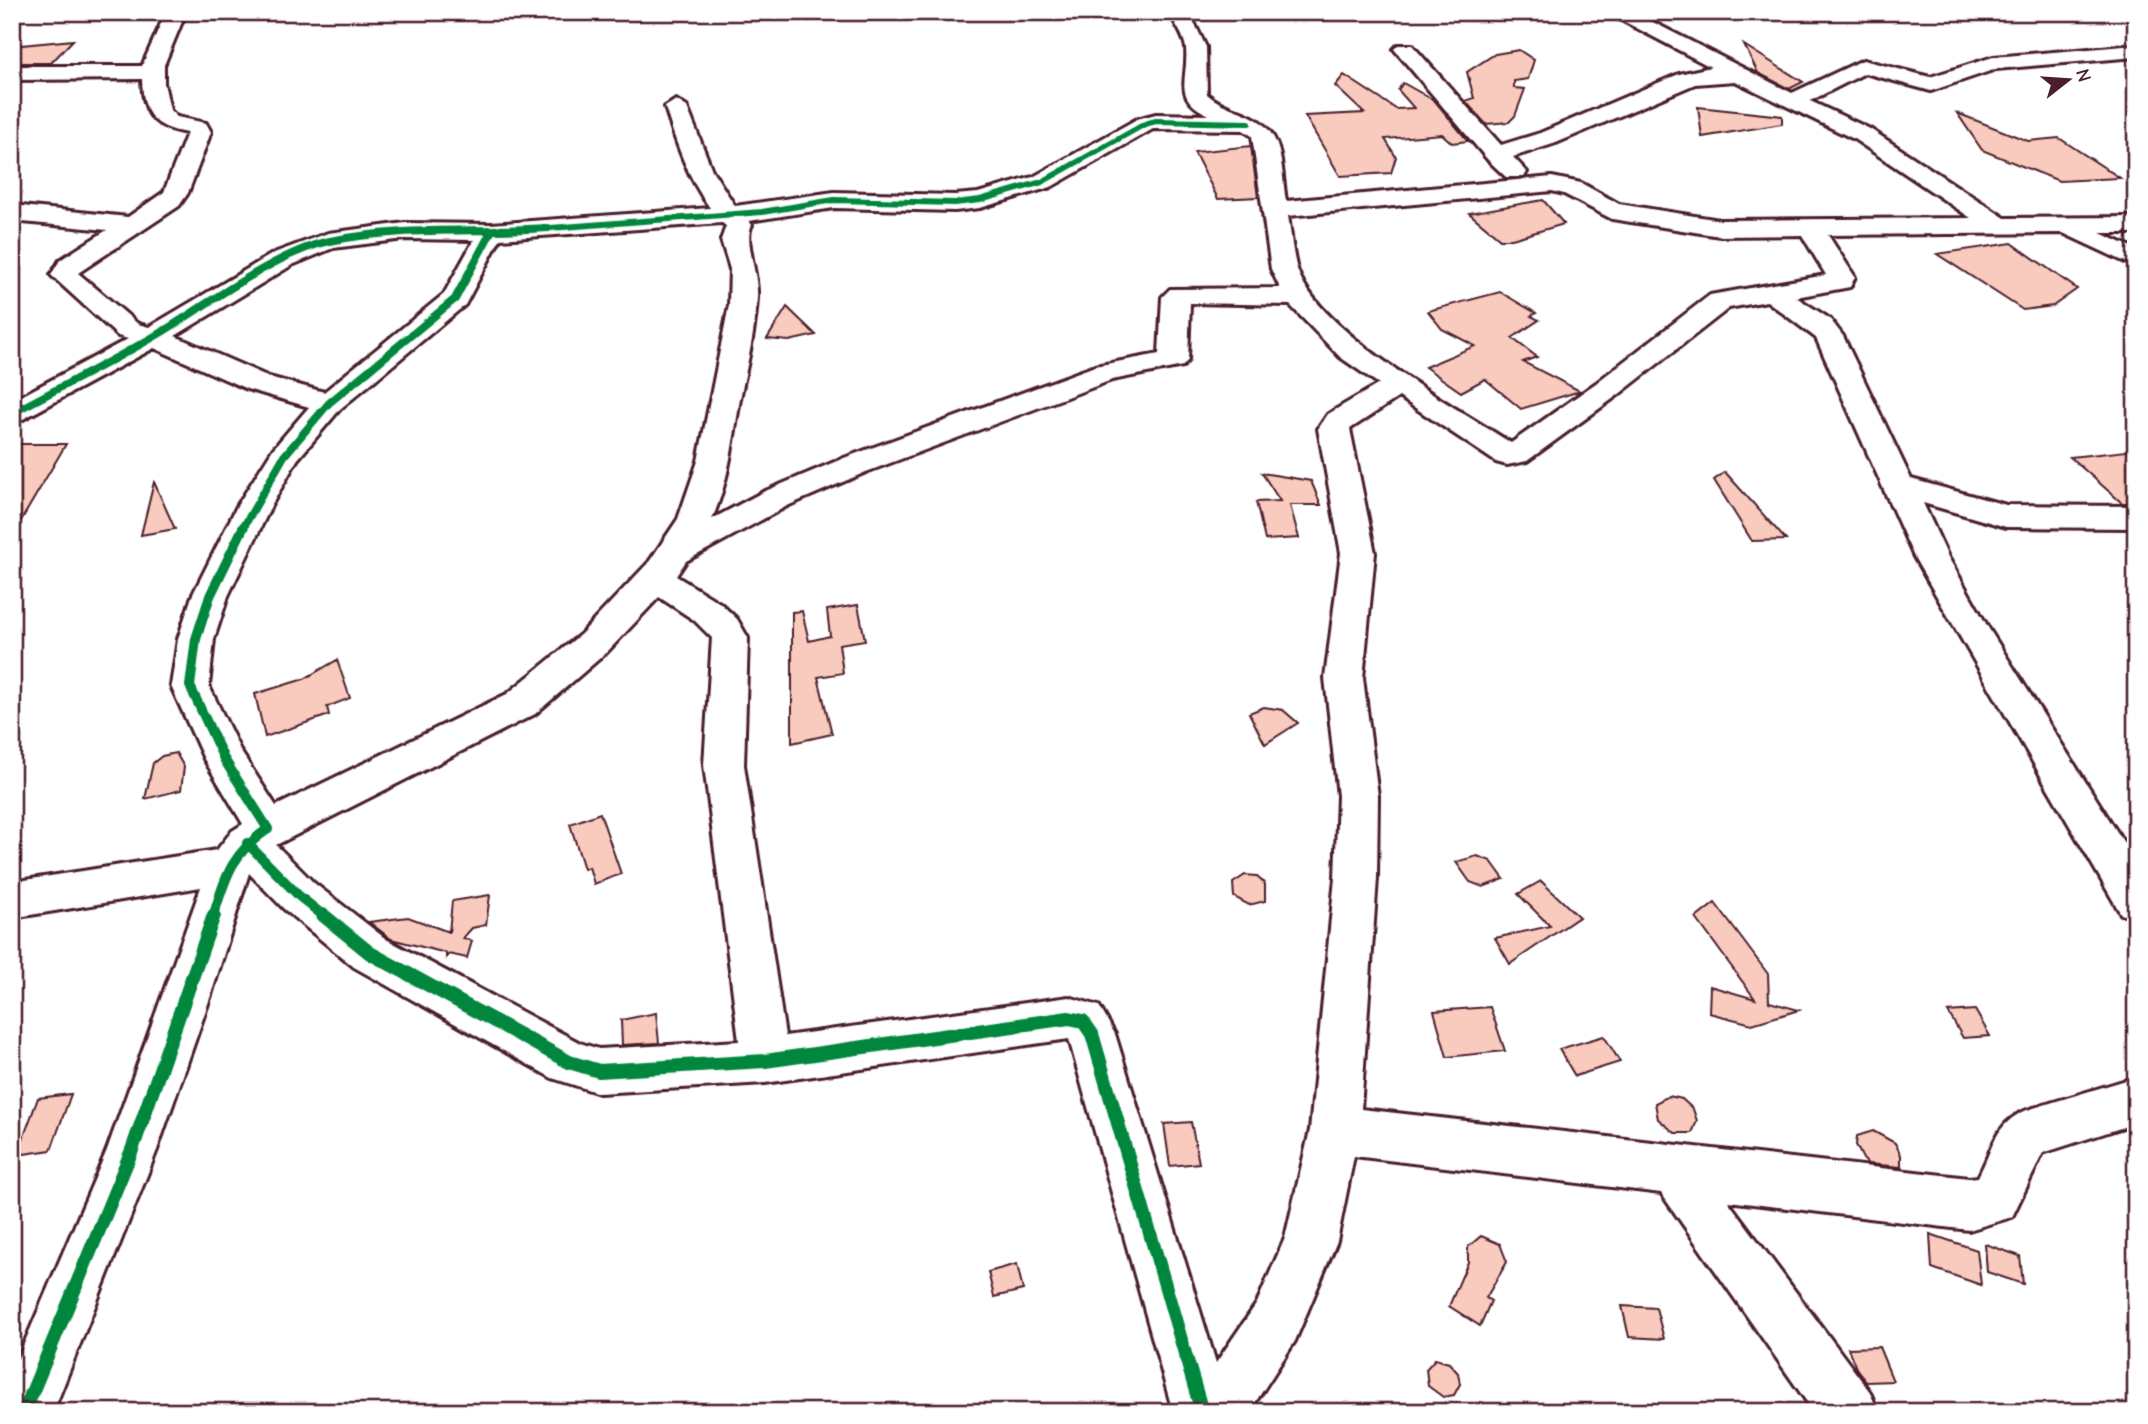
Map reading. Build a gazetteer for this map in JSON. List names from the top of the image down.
{
  "north": "right"
}
